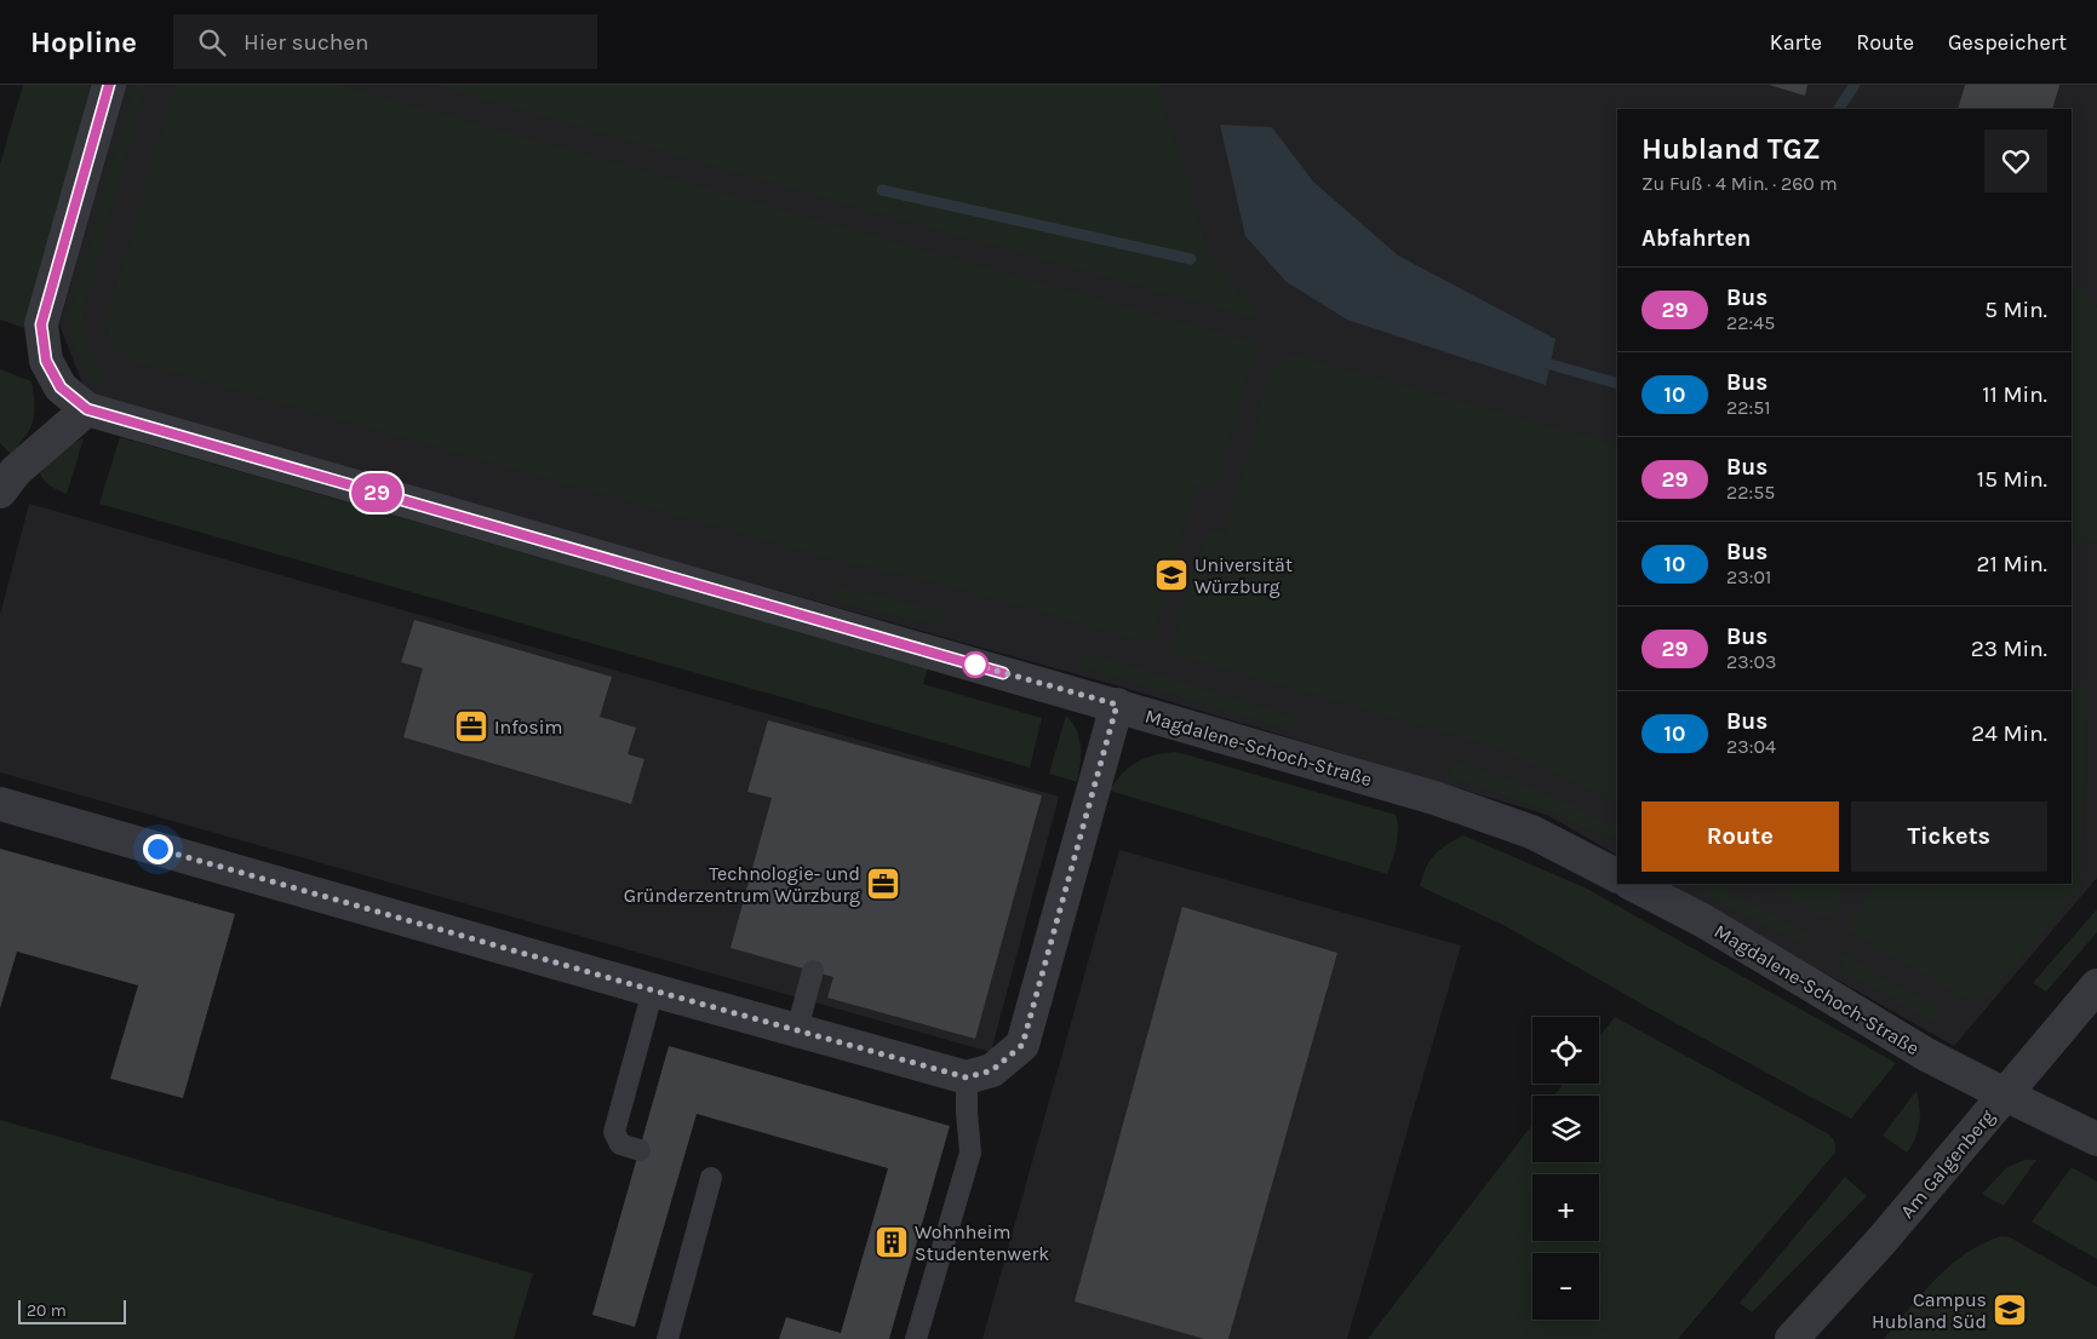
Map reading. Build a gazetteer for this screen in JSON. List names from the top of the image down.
{
  "streets": {
    "street": ["Magdalene-Schoch-Straße", "Am Galgenberg"]
  },
  "crossings": [
    ["Magdalene-Schoch-Straße", "Am Galgenberg"]
  ],
  "places": {
    "school or university": ["Universität Würzburg", "Campus Hubland Süd"],
    "office": ["Infosim", "Technologie- und Gründerzentrum Würzburg"],
    "building": ["Wohnheim Studentenwerk"]
  },
  "lines": ["bus line 29"],
  "scale_bar": "20 m",
  "page": {
    "header": "Hopline",
    "search": "Hier suchen",
    "nav": ["Karte", "Route", "Gespeichert"],
    "on_map": "29",
    "heading": [
      ["Hubland TGZ", "Zu Fuß · 4 Min. · 260 m"],
      "Abfahrten"
    ],
    "list": [
      {
        "mark": "29",
        "name": "Bus",
        "note": "22:45",
        "value": "5 Min."
      },
      {
        "mark": "10",
        "name": "Bus",
        "note": "22:51",
        "value": "11 Min."
      },
      {
        "mark": "29",
        "name": "Bus",
        "note": "22:55",
        "value": "15 Min."
      },
      {
        "mark": "10",
        "name": "Bus",
        "note": "23:01",
        "value": "21 Min."
      },
      {
        "mark": "29",
        "name": "Bus",
        "note": "23:03",
        "value": "23 Min."
      },
      {
        "mark": "10",
        "name": "Bus",
        "note": "23:04",
        "value": "24 Min."
      }
    ],
    "buttons": ["Route", "Tickets"],
    "map_buttons": ["+", "−"],
    "scale": "20 m"
  }
}
